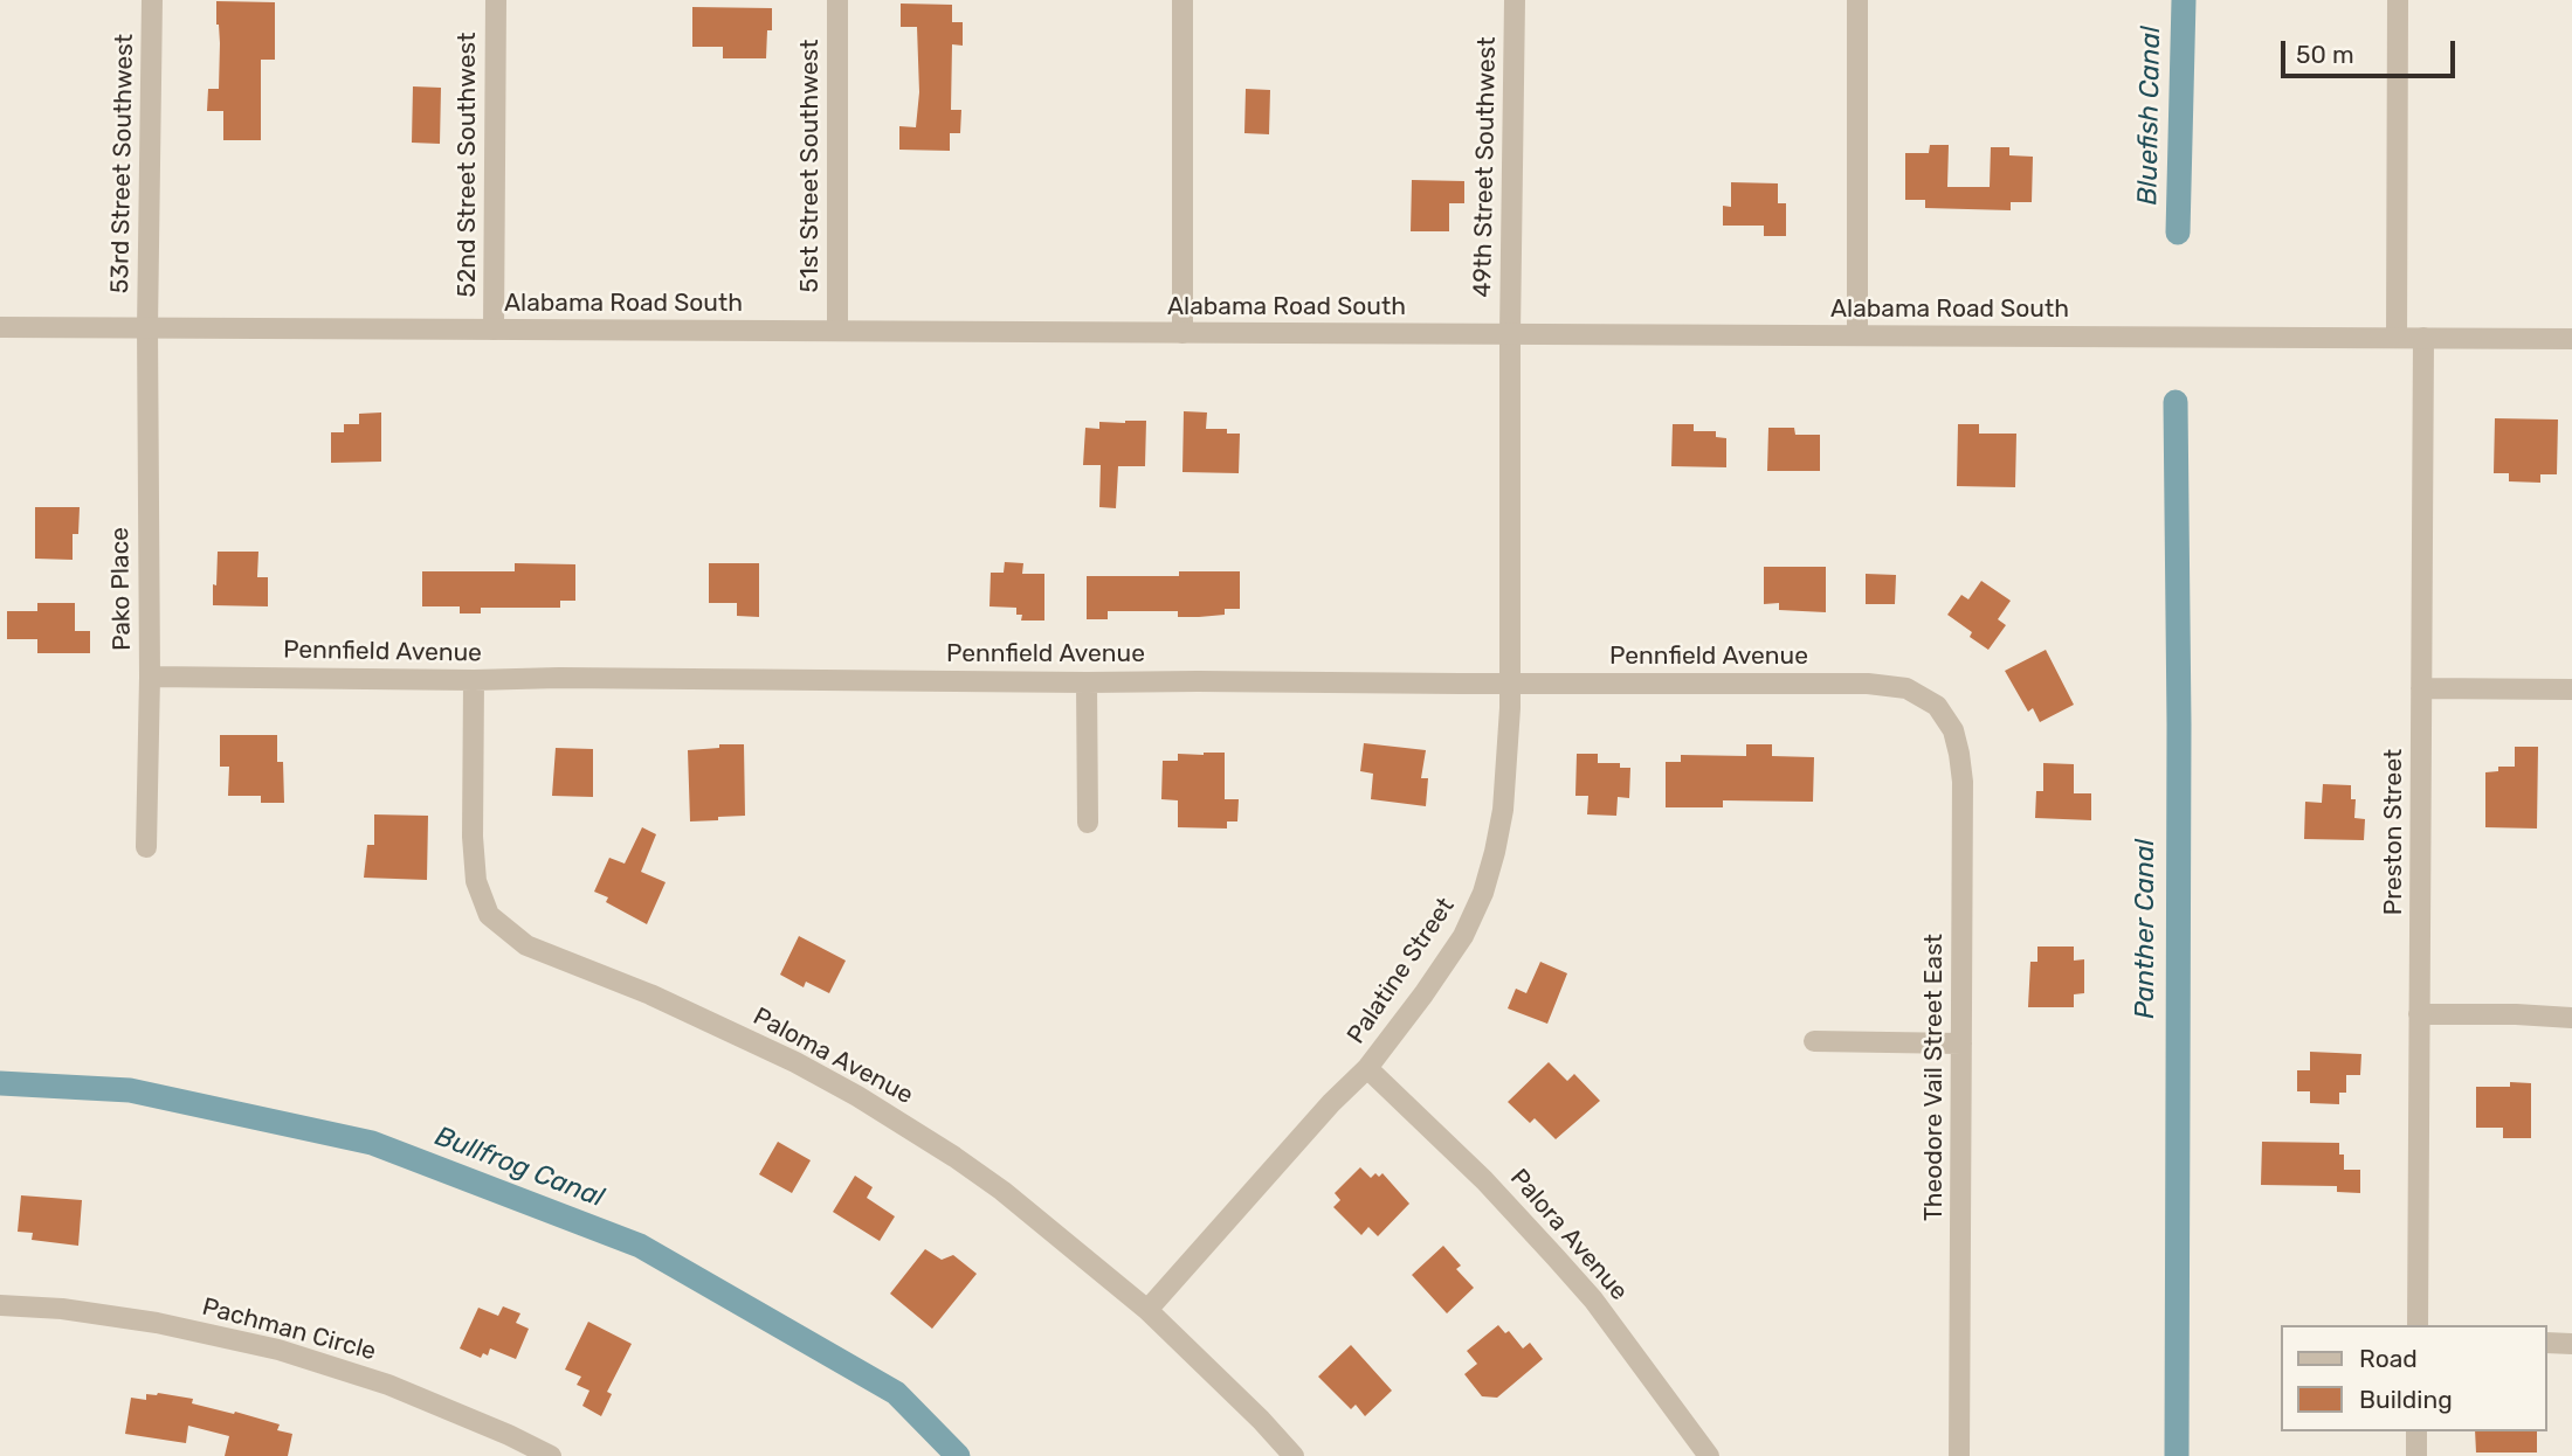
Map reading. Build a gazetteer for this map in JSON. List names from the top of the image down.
{
  "streets": {
    "street": [
      "53rd Street Southwest",
      "52nd Street Southwest",
      "51st Street Southwest",
      "49th Street Southwest",
      "Alabama Road South",
      "Pako Place",
      "Pennfield Avenue",
      "Preston Street",
      "Palatine Street",
      "Paloma Avenue",
      "Theodore Vail Street East",
      "Palora Avenue",
      "Pachman Circle"
    ]
  },
  "crossings": [
    ["53rd Street Southwest", "Alabama Road South"],
    ["53rd Street Southwest", "Pako Place"],
    ["52nd Street Southwest", "Alabama Road South"],
    ["51st Street Southwest", "Alabama Road South"],
    ["49th Street Southwest", "Alabama Road South"],
    ["49th Street Southwest", "Palatine Street"],
    ["Alabama Road South", "Pako Place"],
    ["Alabama Road South", "Preston Street"],
    ["Alabama Road South", "Palatine Street"],
    ["Pako Place", "Pennfield Avenue"],
    ["Pennfield Avenue", "Palatine Street"],
    ["Pennfield Avenue", "Paloma Avenue"],
    ["Pennfield Avenue", "Theodore Vail Street East"],
    ["Palatine Street", "Paloma Avenue"],
    ["Palatine Street", "Palora Avenue"]
  ],
  "water": ["Bluefish Canal", "Panther Canal", "Bullfrog Canal"],
  "legend": ["Road", "Building"],
  "scale_bar": "50 m"
}
